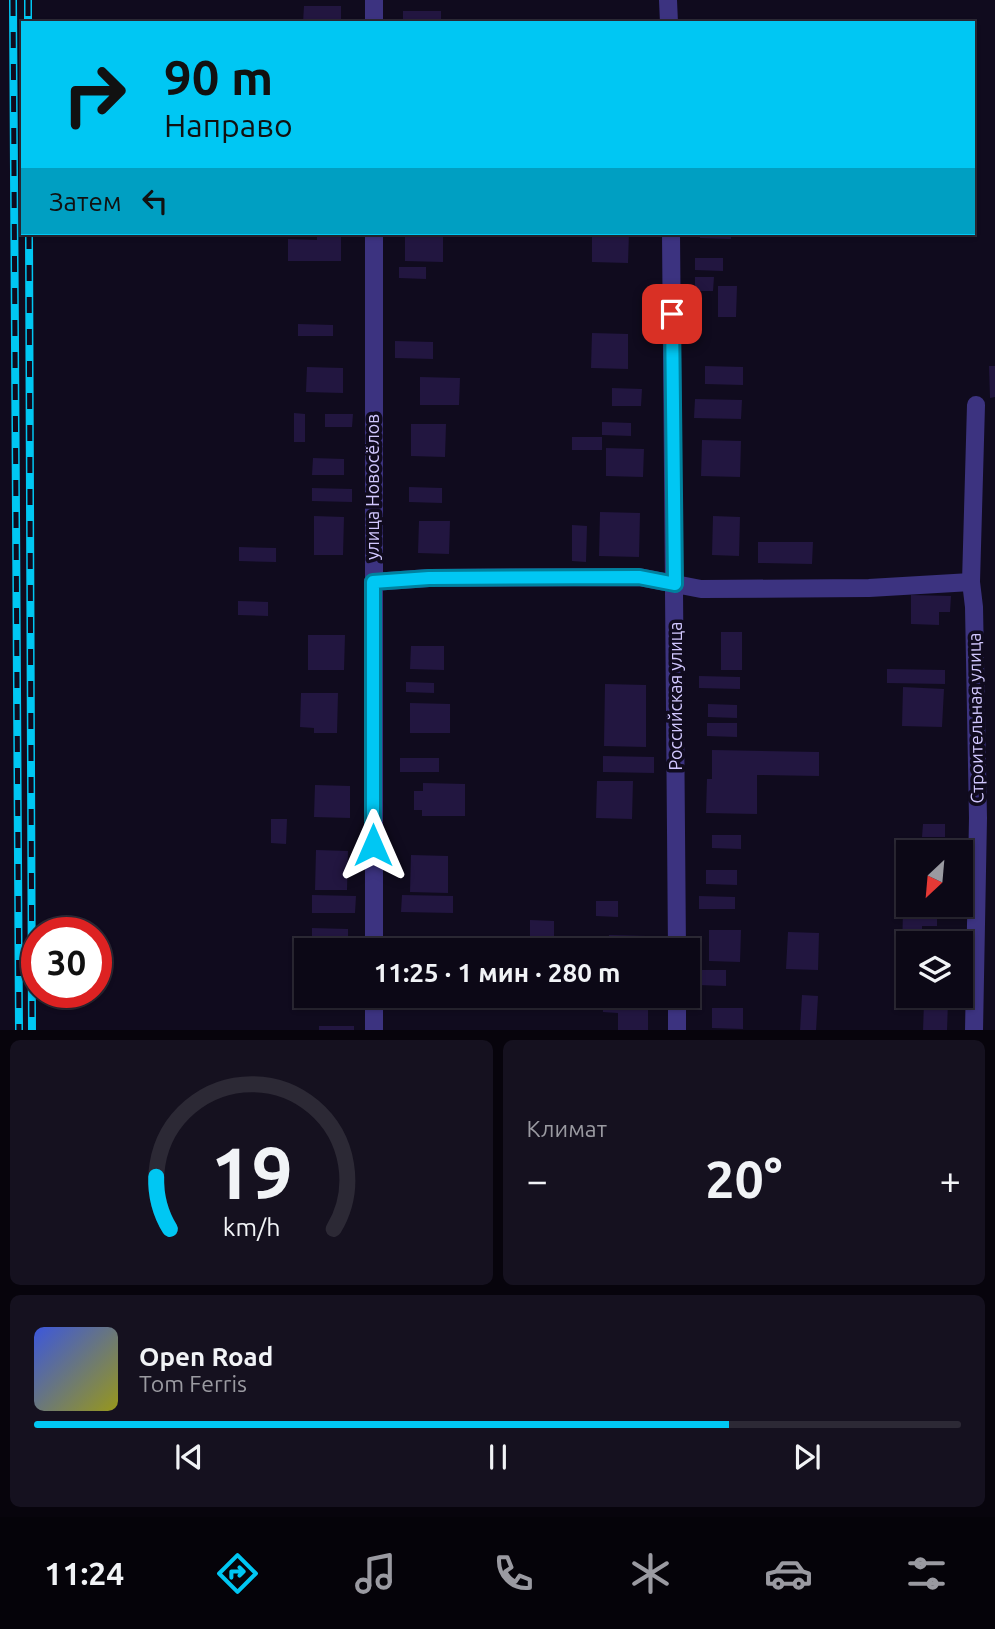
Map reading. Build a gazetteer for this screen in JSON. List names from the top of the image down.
{
  "streets": {
    "street": ["улица Новосёлов", "Российская улица", "Строительная улица"]
  },
  "north": "bottom left",
  "page": {
    "turn": ["90 m", "Направо"],
    "then": "Затем",
    "limit": "30",
    "trip": "11:25 · 1 мин · 280 m",
    "tile": "Климат",
    "heat": ["−", "20°", "+"],
    "song": ["Open Road", "Tom Ferris"],
    "tabs": "11:24",
    "gauge": ["19", "km/h"]
  }
}
